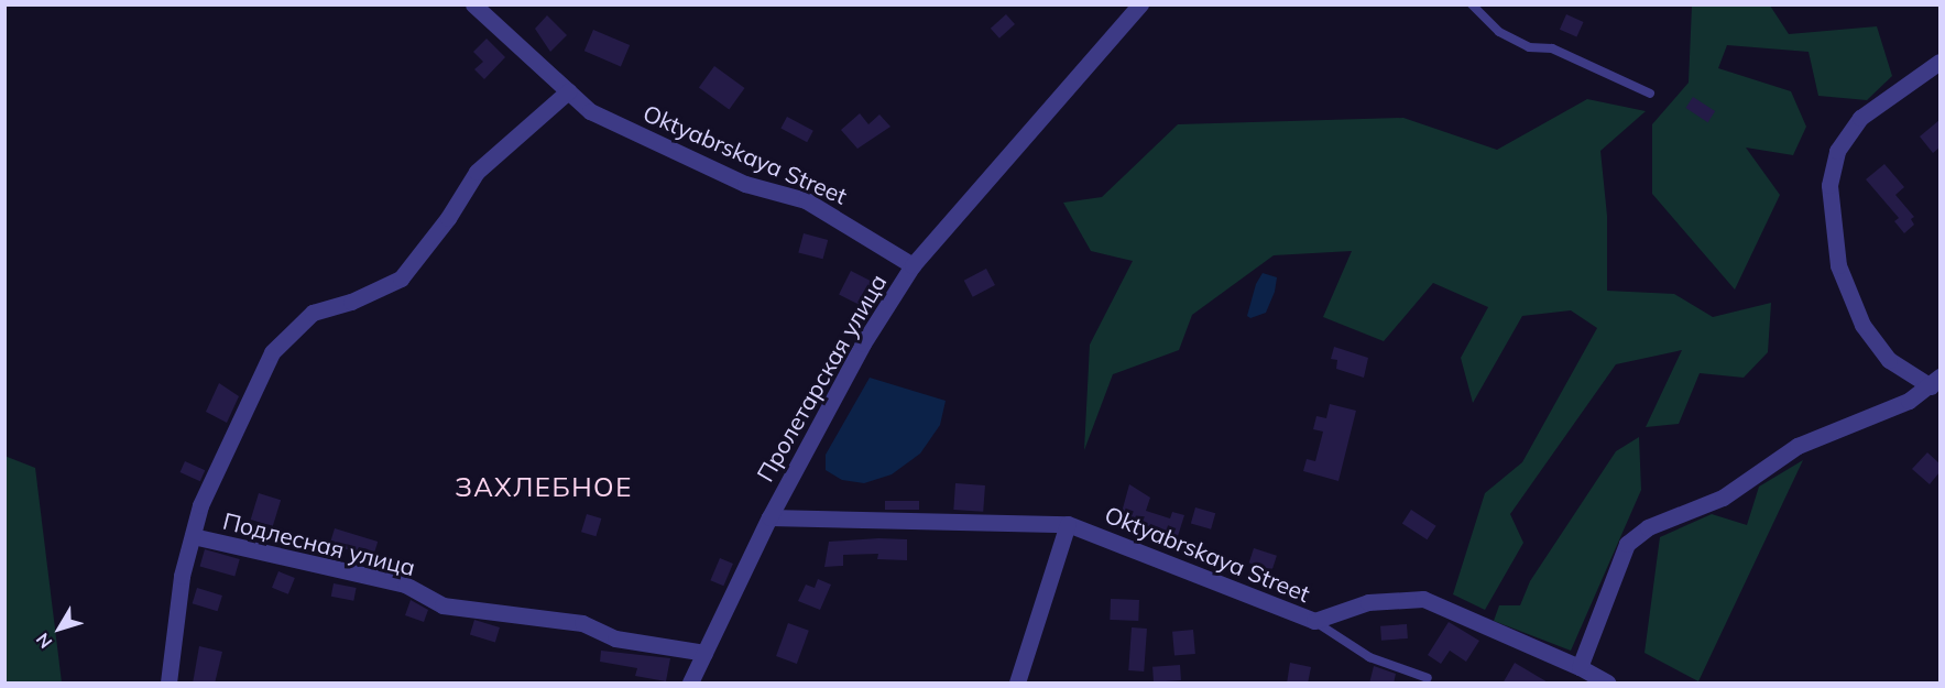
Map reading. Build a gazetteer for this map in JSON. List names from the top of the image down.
{
  "streets": {
    "street": ["Oktyabrskaya Street", "Пролетарская улица", "Подлесная улица"]
  },
  "crossings": [
    ["Oktyabrskaya Street", "Пролетарская улица"],
    ["Oktyabrskaya Street", "Подлесная улица"],
    ["Пролетарская улица", "Подлесная улица"]
  ],
  "districts": ["ЗАХЛЕБНОЕ"],
  "north": "bottom left"
}
